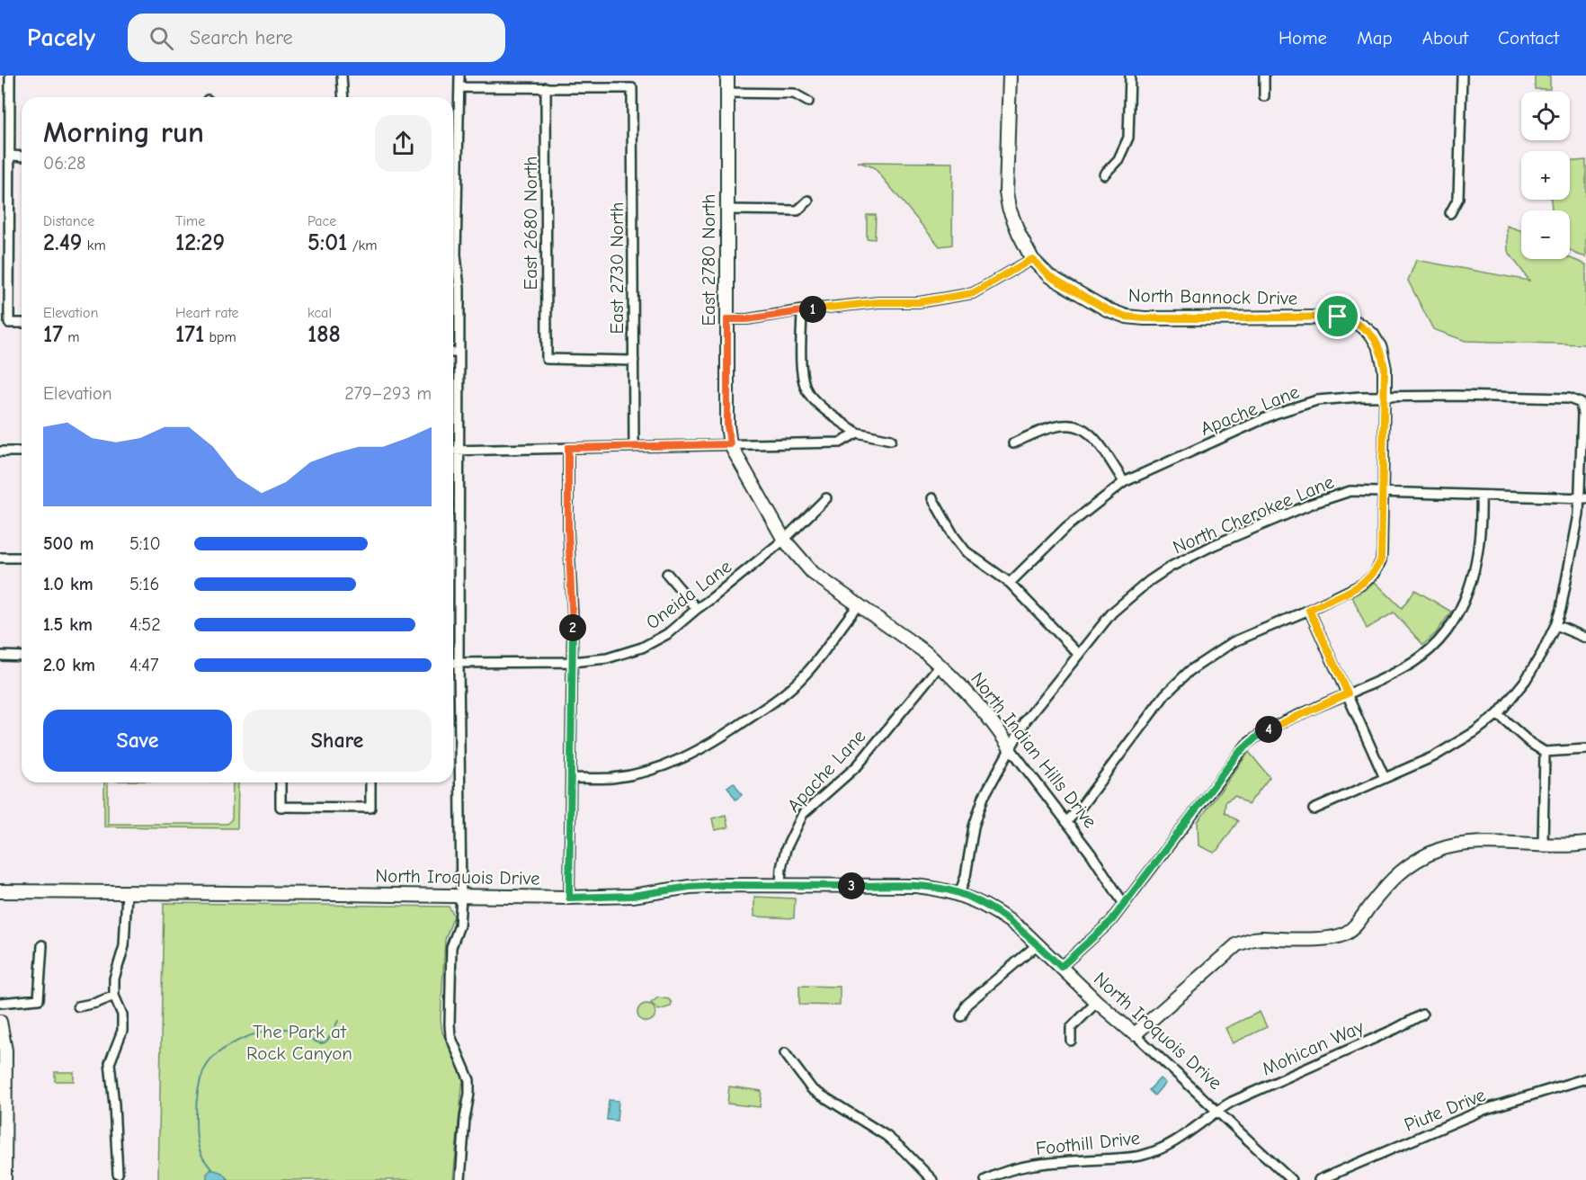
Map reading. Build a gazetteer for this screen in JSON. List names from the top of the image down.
{
  "streets": {
    "street": [
      "East 2680 North",
      "East 2780 North",
      "East 2730 North",
      "North Bannock Drive",
      "Apache Lane",
      "North Cherokee Lane",
      "Oneida Lane",
      "North Indian Hills Drive",
      "North Iroquois Drive",
      "Mohican Way",
      "Piute Drive",
      "Foothill Drive"
    ]
  },
  "crossings": [
    ["East 2680 North", "East 2730 North"],
    ["East 2780 North", "North Indian Hills Drive"],
    ["North Bannock Drive", "Apache Lane"],
    ["North Bannock Drive", "North Cherokee Lane"],
    ["North Bannock Drive", "North Indian Hills Drive"],
    ["Apache Lane", "North Cherokee Lane"],
    ["Apache Lane", "North Indian Hills Drive"],
    ["Apache Lane", "North Iroquois Drive"],
    ["North Cherokee Lane", "North Indian Hills Drive"],
    ["North Cherokee Lane", "North Iroquois Drive"],
    ["Oneida Lane", "North Indian Hills Drive"],
    ["North Iroquois Drive", "Mohican Way"],
    ["North Iroquois Drive", "Foothill Drive"],
    ["Mohican Way", "Foothill Drive"]
  ],
  "parks": ["The Park at Rock Canyon"],
  "page": {
    "header": "Pacely",
    "search": "Search here",
    "nav": [
      "Home",
      "Map",
      "About",
      "Contact"
    ],
    "map_buttons": ["+", "−"],
    "heading": ["Morning run", "06:28"],
    "stats": [
      ["Distance", "2.49 km"],
      ["Time", "12:29"],
      ["Pace", "5:01 /km"],
      ["Elevation", "17 m"],
      ["Heart rate", "171 bpm"],
      ["kcal", "188"]
    ],
    "pins": [
      "1",
      "2",
      "4",
      "3"
    ],
    "chart": ["Elevation", "279–293 m"],
    "list": [
      {
        "name": "500 m",
        "note": "5:10"
      },
      {
        "name": "1.0 km",
        "note": "5:16"
      },
      {
        "name": "1.5 km",
        "note": "4:52"
      },
      {
        "name": "2.0 km",
        "note": "4:47"
      }
    ],
    "buttons": ["Save", "Share"]
  }
}
